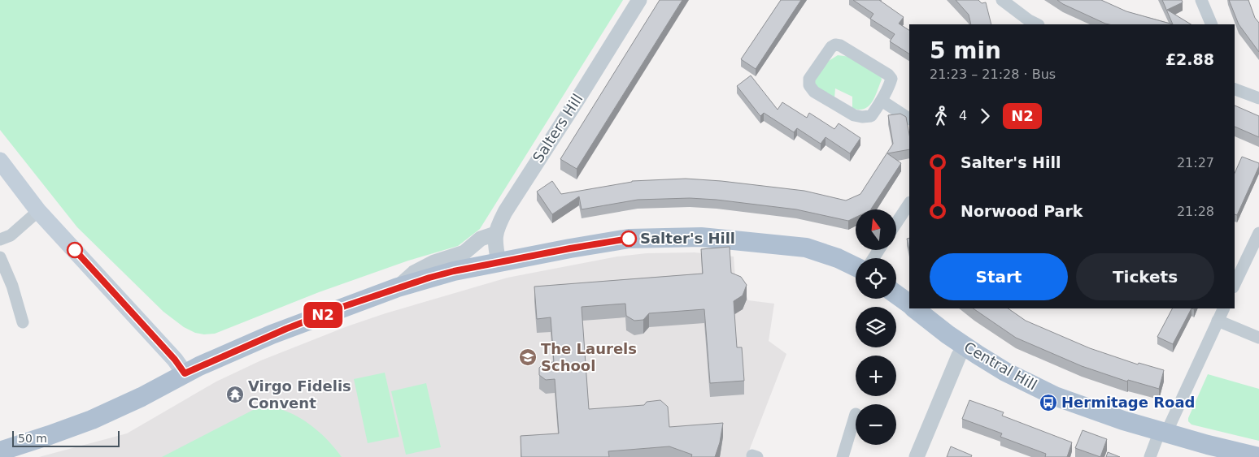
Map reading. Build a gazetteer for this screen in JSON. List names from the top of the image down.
{
  "streets": {
    "main road": ["Central Hill"],
    "street": ["Salters Hill"]
  },
  "places": {
    "other": ["Salter's Hill"],
    "school or university": ["The Laurels School"],
    "temple": ["Virgo Fidelis Convent"],
    "bus stop": ["Hermitage Road"]
  },
  "lines": ["bus line N2"],
  "scale_bar": "50 m",
  "north": "top",
  "page": {
    "on_map": "N2",
    "heading": ["5 min", "21:23 – 21:28 · Bus", "£2.88"],
    "legs": ["4", "N2"],
    "list": [
      {
        "name": "Salter's Hill",
        "value": "21:27"
      },
      {
        "name": "Norwood Park",
        "value": "21:28"
      }
    ],
    "map_buttons": ["+", "−"],
    "buttons": ["Start", "Tickets"],
    "scale": "50 m"
  }
}
